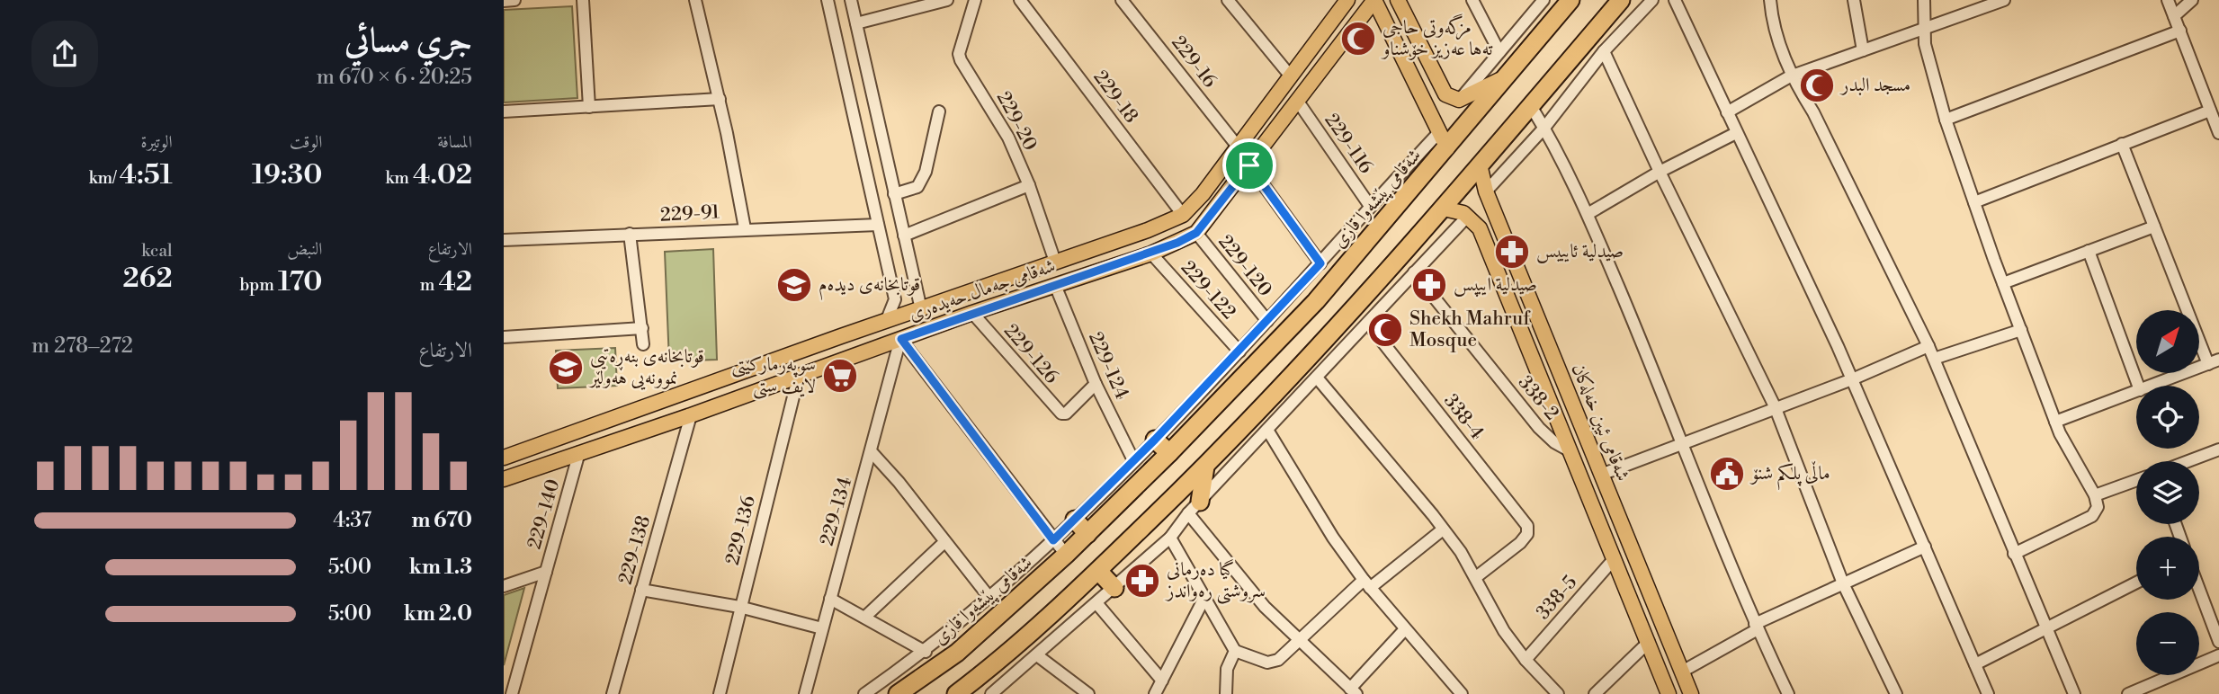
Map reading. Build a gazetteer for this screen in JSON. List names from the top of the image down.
{
  "streets": {
    "highway": ["شەقامی پێشەوا قازی"],
    "main road": ["شەقامی جەمال حەیدەری", "شەقامی ئیبن خەلەکان"],
    "street": [
      "229-16",
      "229-18",
      "229-20",
      "229-116",
      "229-91",
      "229-120",
      "229-122",
      "229-126",
      "229-124",
      "338-2",
      "338-4",
      "229-134",
      "229-140",
      "229-136",
      "229-138",
      "338-5"
    ]
  },
  "crossings": [
    ["229-16", "شەقامی جەمال حەیدەری"],
    ["229-18", "شەقامی جەمال حەیدەری"],
    ["229-20", "شەقامی جەمال حەیدەری"],
    ["229-116", "شەقامی جەمال حەیدەری"],
    ["229-120", "شەقامی جەمال حەیدەری"],
    ["شەقامی جەمال حەیدەری", "229-122"],
    ["شەقامی جەمال حەیدەری", "229-126"],
    ["شەقامی جەمال حەیدەری", "229-124"],
    ["شەقامی جەمال حەیدەری", "229-134"],
    ["شەقامی جەمال حەیدەری", "229-140"],
    ["شەقامی جەمال حەیدەری", "229-136"],
    ["شەقامی جەمال حەیدەری", "229-138"],
    ["229-126", "229-124"],
    ["338-2", "شەقامی ئیبن خەلەکان"],
    ["شەقامی ئیبن خەلەکان", "338-5"]
  ],
  "places": {
    "mosque": ["مزگەوتی حاجی تەها عەزیز خۆشناو", "مسجد البدر", "Shekh Mahruf Mosque"],
    "pharmacy": ["صيدلية ئايبيس", "صيدلية ایبپس", "گیا دەرمانی سروشتی رەواندز"],
    "school or university": ["قوتابخانەی دیدەم", "قوتابخانەی بنەڕەتیی نموونەیی هەولێر"],
    "supermarket": ["سوپەرمارکێتی لایف ستی"],
    "public building": ["ماڵی پلکم شنۆ"]
  },
  "north": "top right",
  "page": {
    "heading": ["جري مسائي", "20:25 · 6 × 670 m"],
    "stats": [
      ["المسافة", "4.02 km"],
      ["الوقت", "19:30"],
      ["الوتيرة", "4:51 /km"],
      ["الارتفاع", "42 m"],
      ["النبض", "170 bpm"],
      ["kcal", "262"]
    ],
    "map_buttons": ["+", "−"],
    "chart": ["الارتفاع", "272–278 m"],
    "list": [
      {
        "name": "670 m",
        "note": "4:37"
      },
      {
        "name": "1.3 km",
        "note": "5:00"
      },
      {
        "name": "2.0 km",
        "note": "5:00"
      }
    ]
  }
}
